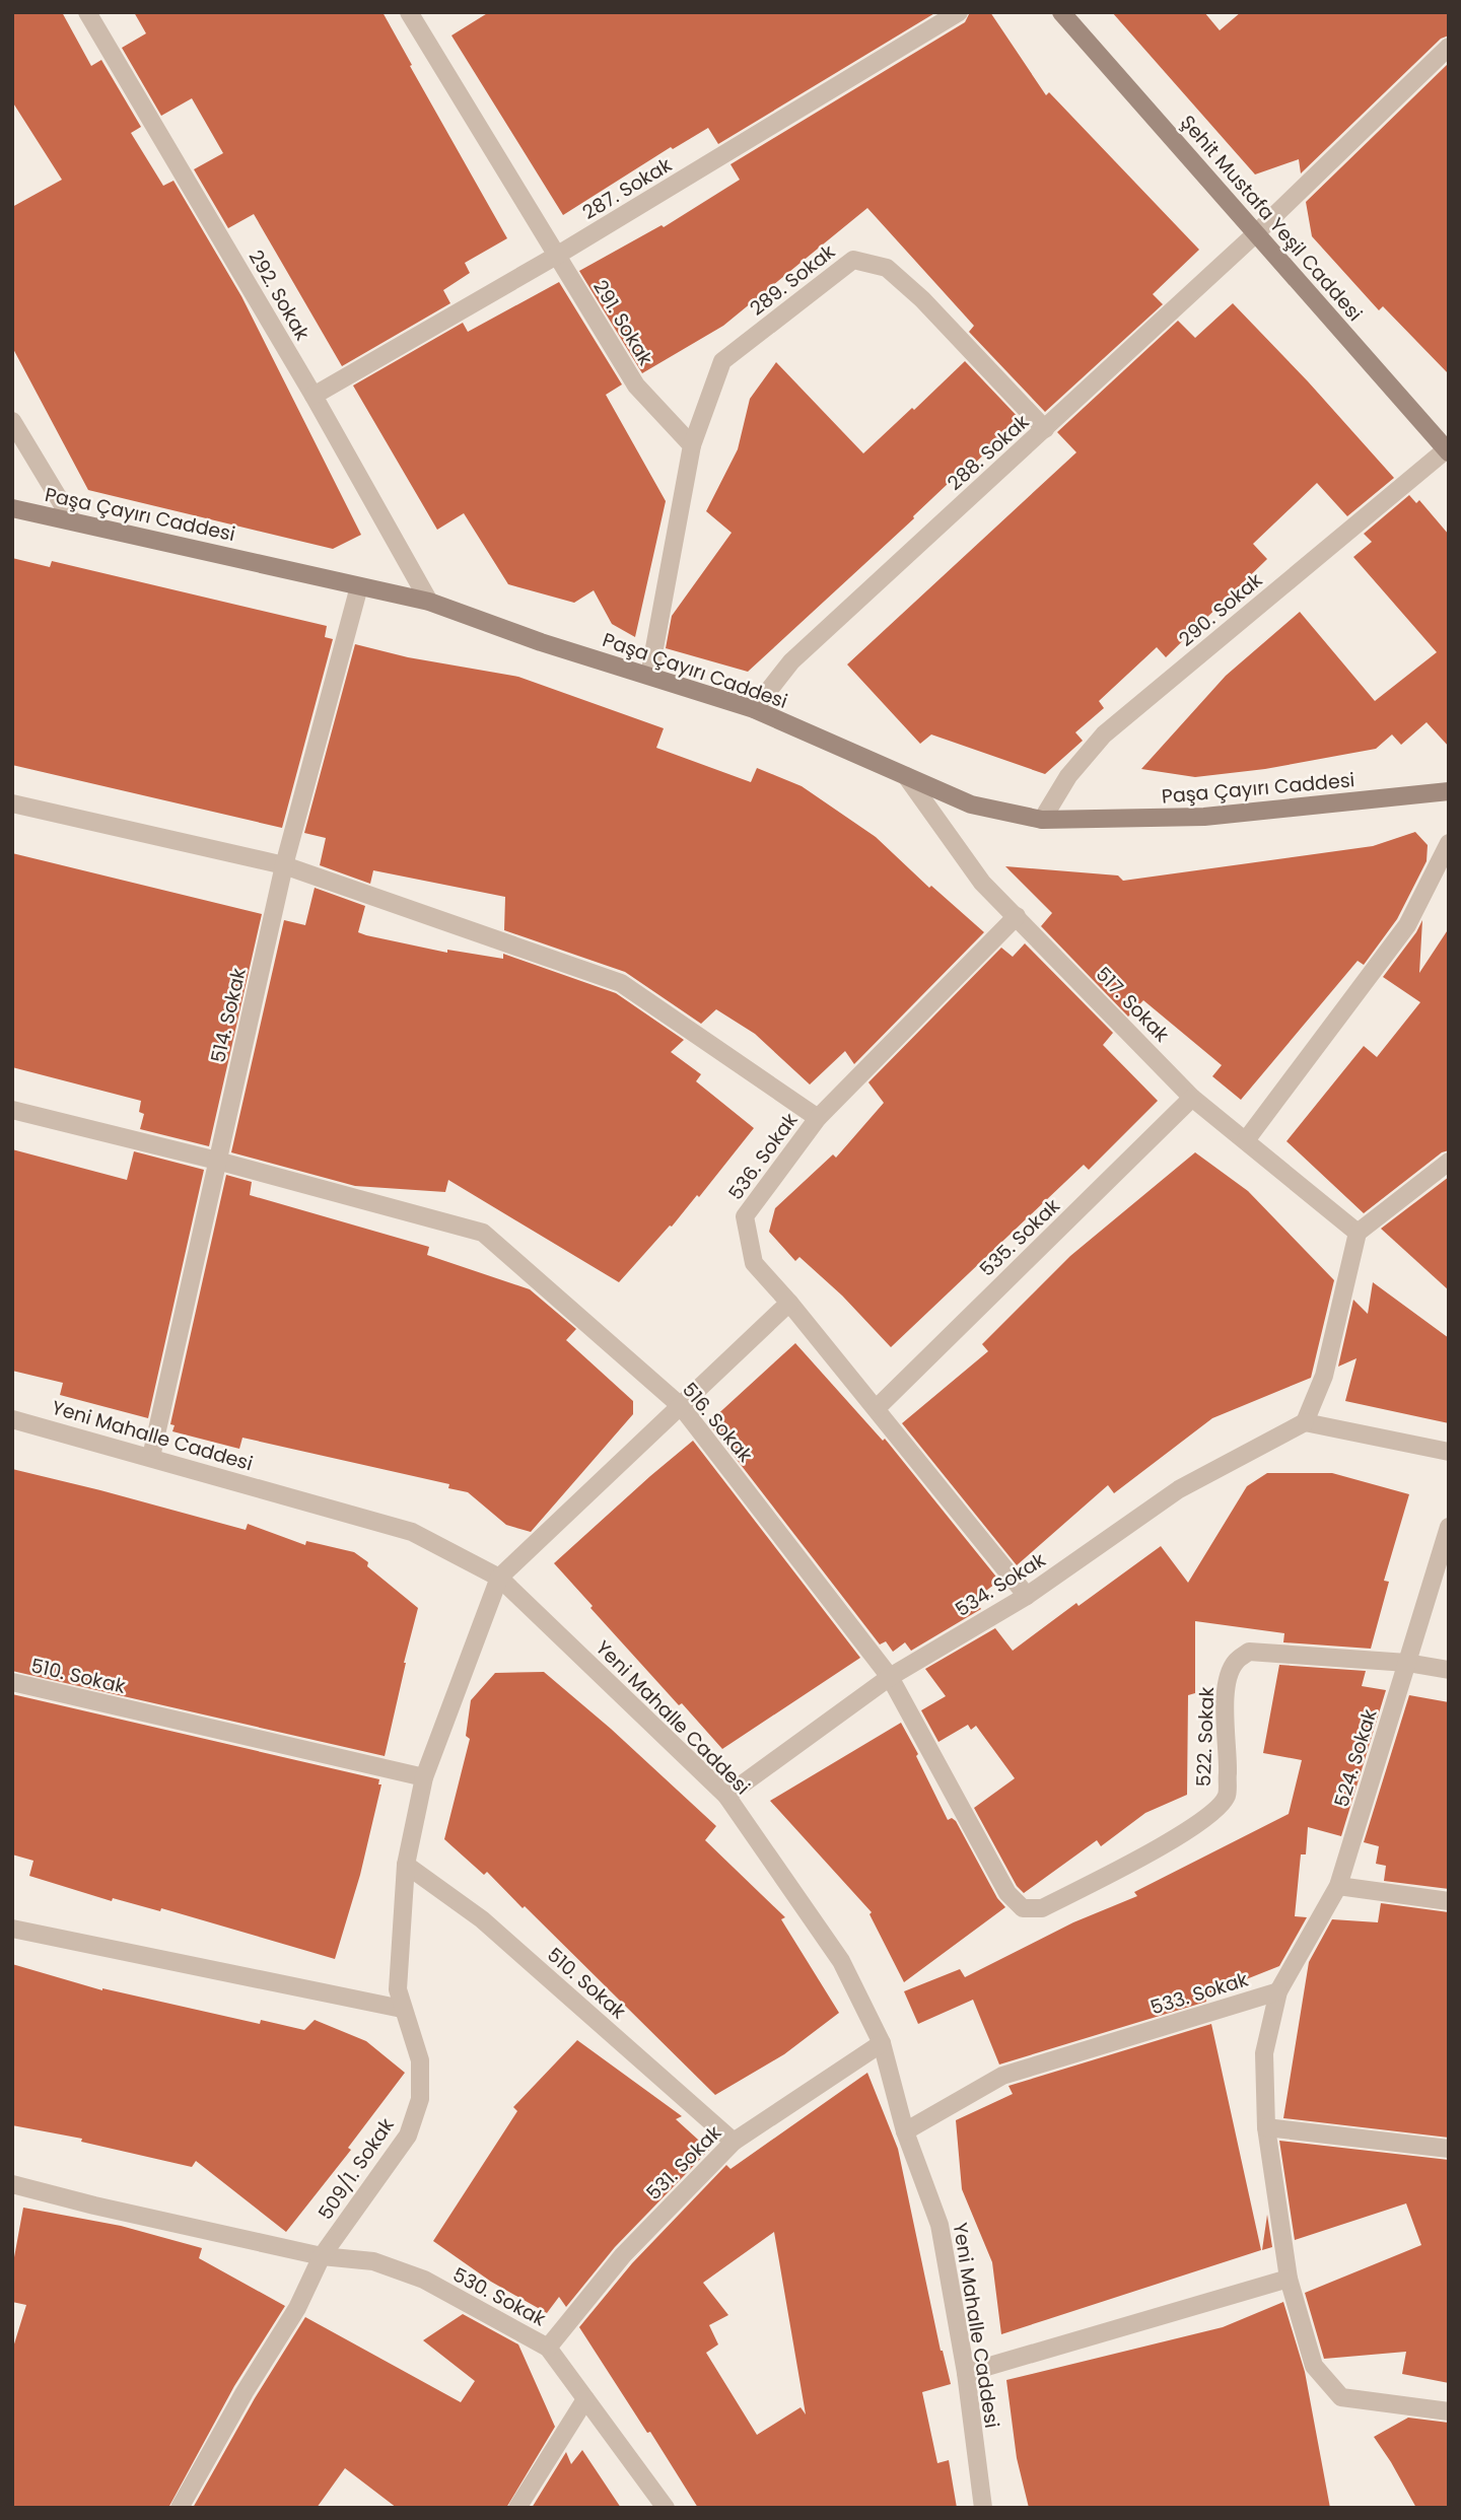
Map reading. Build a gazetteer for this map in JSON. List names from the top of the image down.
{
  "streets": {
    "street": [
      "287. Sokak",
      "Şehit Mustafa Yeşil Caddesi",
      "289. Sokak",
      "292. Sokak",
      "291. Sokak",
      "288. Sokak",
      "Paşa Çayırı Caddesi",
      "290. Sokak",
      "517. Sokak",
      "514. Sokak",
      "536. Sokak",
      "535. Sokak",
      "516. Sokak",
      "Yeni Mahalle Caddesi",
      "534. Sokak",
      "510. Sokak",
      "522. Sokak",
      "524. Sokak",
      "533. Sokak",
      "531. Sokak",
      "509/1. Sokak",
      "530. Sokak"
    ]
  },
  "crossings": [
    ["287. Sokak", "292. Sokak"],
    ["287. Sokak", "291. Sokak"],
    ["Şehit Mustafa Yeşil Caddesi", "288. Sokak"],
    ["Şehit Mustafa Yeşil Caddesi", "290. Sokak"],
    ["289. Sokak", "291. Sokak"],
    ["289. Sokak", "288. Sokak"],
    ["292. Sokak", "Paşa Çayırı Caddesi"],
    ["288. Sokak", "Paşa Çayırı Caddesi"],
    ["Paşa Çayırı Caddesi", "290. Sokak"],
    ["Paşa Çayırı Caddesi", "517. Sokak"],
    ["Paşa Çayırı Caddesi", "514. Sokak"],
    ["517. Sokak", "536. Sokak"],
    ["517. Sokak", "535. Sokak"],
    ["514. Sokak", "516. Sokak"],
    ["514. Sokak", "Yeni Mahalle Caddesi"],
    ["516. Sokak", "534. Sokak"],
    ["516. Sokak", "522. Sokak"],
    ["Yeni Mahalle Caddesi", "534. Sokak"],
    ["Yeni Mahalle Caddesi", "533. Sokak"],
    ["Yeni Mahalle Caddesi", "531. Sokak"],
    ["Yeni Mahalle Caddesi", "509/1. Sokak"],
    ["510. Sokak", "531. Sokak"],
    ["510. Sokak", "509/1. Sokak"],
    ["522. Sokak", "524. Sokak"],
    ["524. Sokak", "533. Sokak"],
    ["531. Sokak", "530. Sokak"],
    ["509/1. Sokak", "530. Sokak"]
  ]
}
